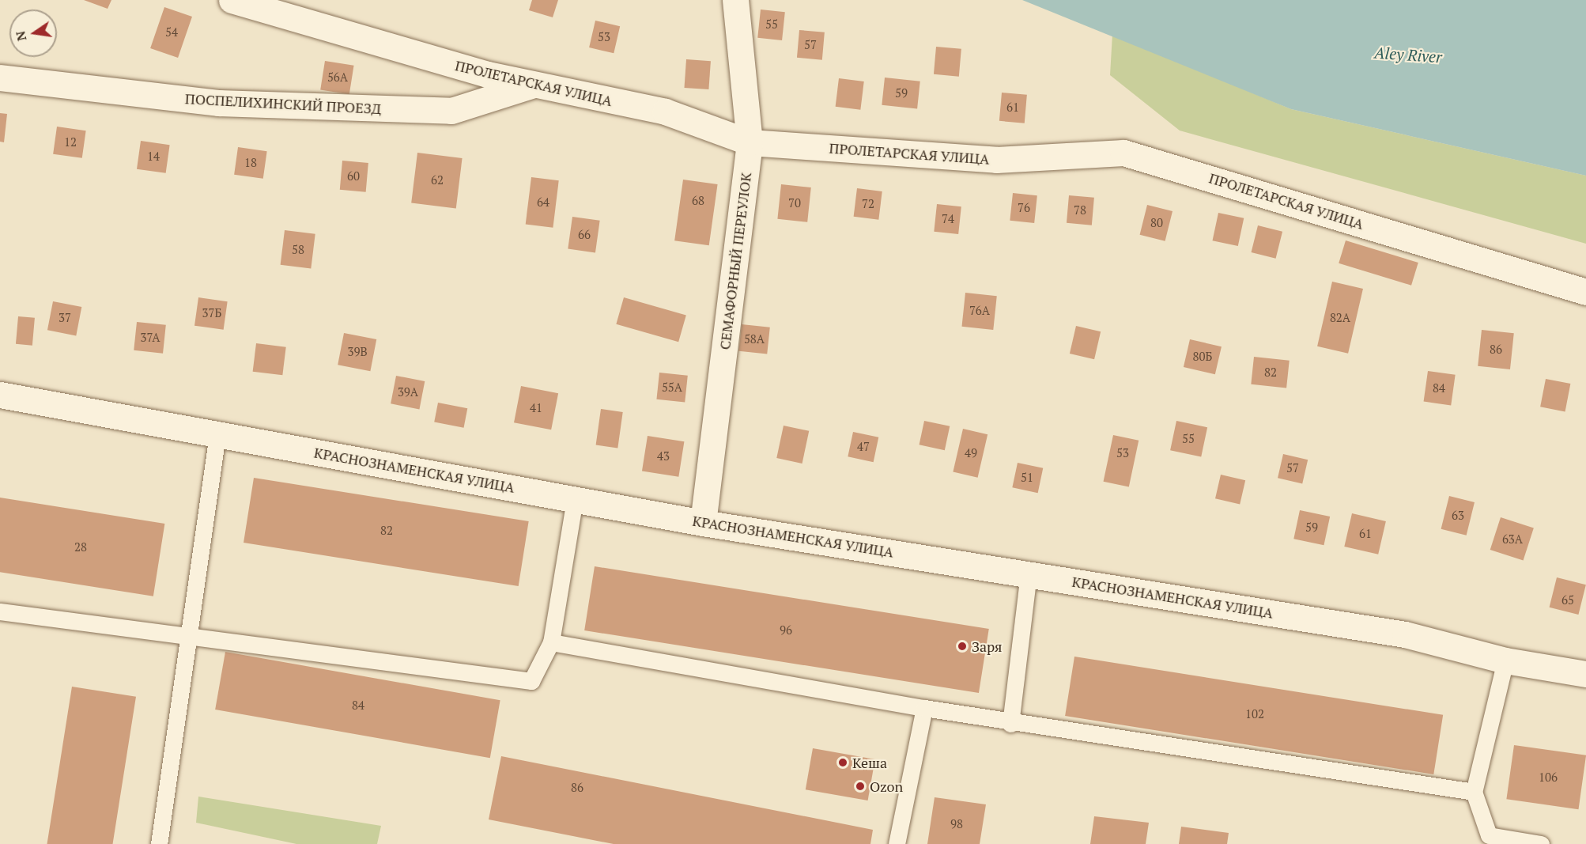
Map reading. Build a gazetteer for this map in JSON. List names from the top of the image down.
{
  "streets": {
    "street": [
      "ПРОЛЕТАРСКАЯ УЛИЦА",
      "ПОСПЕЛИХИНСКИЙ ПРОЕЗД",
      "СЕМАФОРНЫЙ ПЕРЕУЛОК",
      "КРАСНОЗНАМЕНСКАЯ УЛИЦА"
    ]
  },
  "crossings": [
    ["ПРОЛЕТАРСКАЯ УЛИЦА", "ПОСПЕЛИХИНСКИЙ ПРОЕЗД"],
    ["ПРОЛЕТАРСКАЯ УЛИЦА", "СЕМАФОРНЫЙ ПЕРЕУЛОК"],
    ["СЕМАФОРНЫЙ ПЕРЕУЛОК", "КРАСНОЗНАМЕНСКАЯ УЛИЦА"]
  ],
  "water": ["Aley River"],
  "places": ["Заря", "Кеша", "Ozon"],
  "house_numbers": [
    "55",
    "54",
    "53",
    "57",
    "56А",
    "59",
    "61",
    "12",
    "14",
    "18",
    "60",
    "62",
    "68",
    "64",
    "70",
    "72",
    "76",
    "78",
    "74",
    "80",
    "66",
    "58",
    "76А",
    "37Б",
    "37",
    "82А",
    "37А",
    "58А",
    "86",
    "39В",
    "80Б",
    "82",
    "55А",
    "84",
    "39А",
    "41",
    "55",
    "47",
    "49",
    "53",
    "43",
    "57",
    "51",
    "63",
    "59",
    "82",
    "61",
    "63А",
    "28",
    "65",
    "96",
    "84",
    "102",
    "106",
    "86",
    "98"
  ],
  "north": "left"
}
